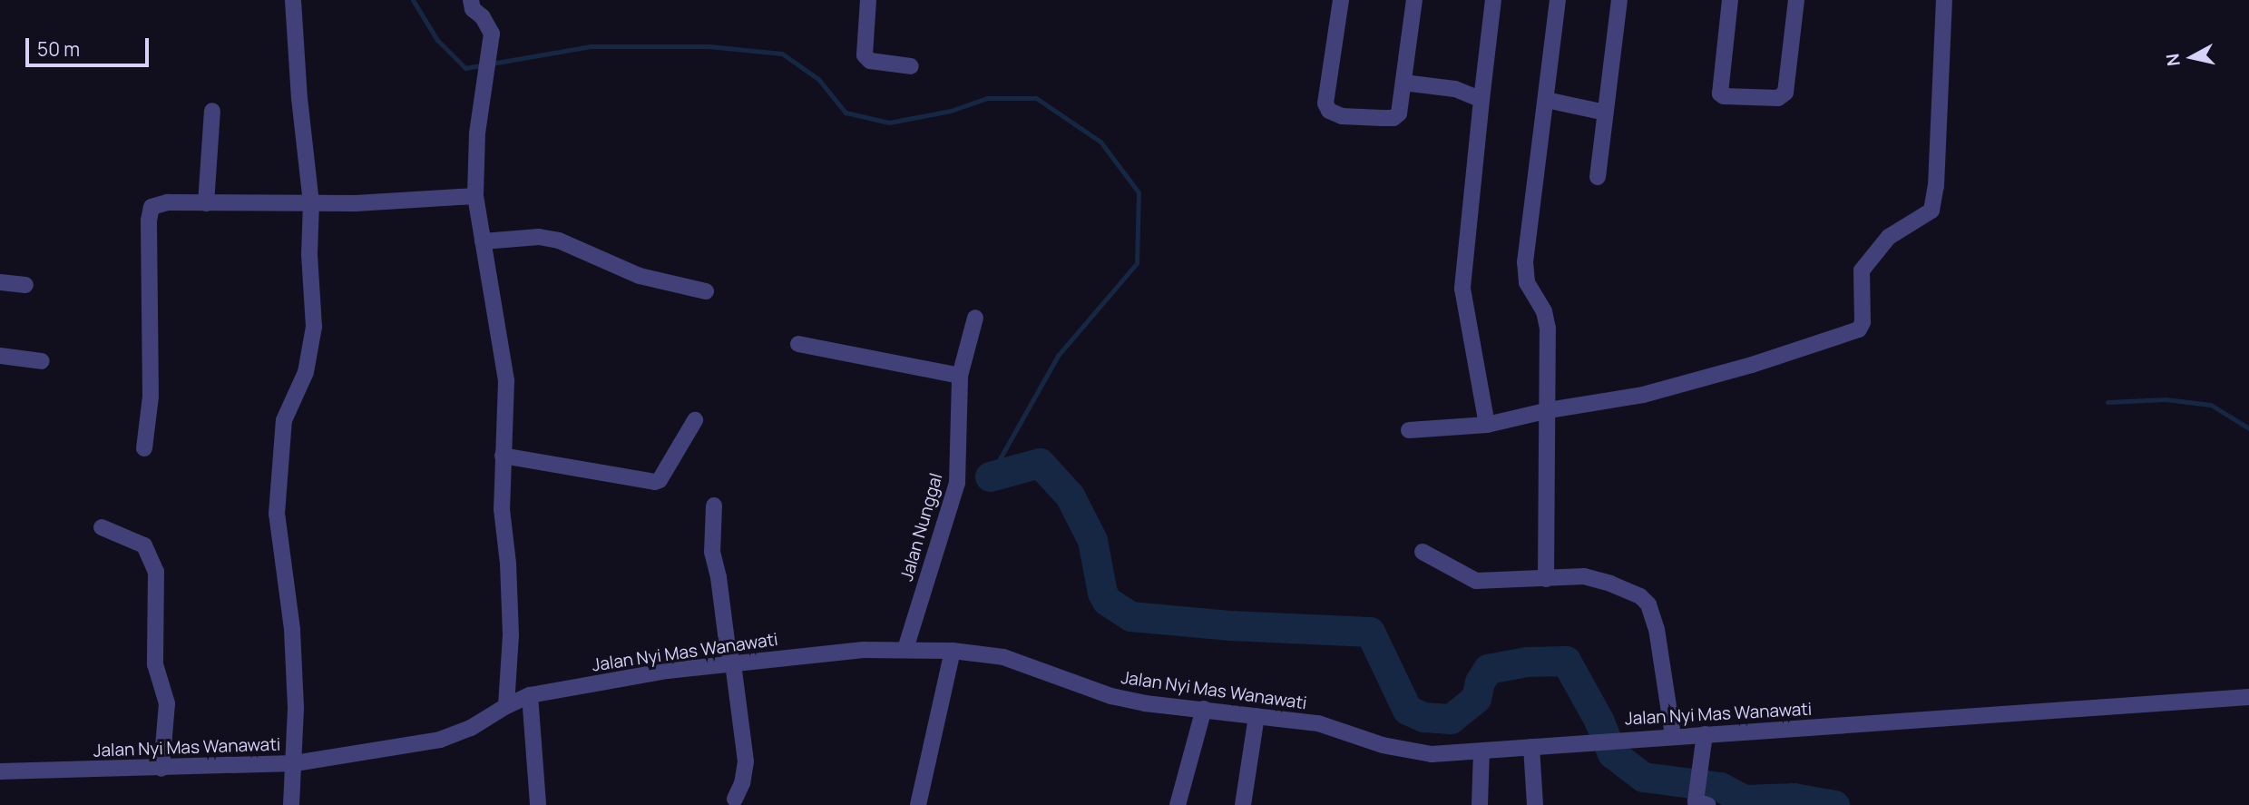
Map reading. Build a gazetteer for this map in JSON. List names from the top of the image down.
{
  "streets": {
    "street": ["Jalan Nunggal", "Jalan Nyi Mas Wanawati"]
  },
  "crossings": [
    ["Jalan Nunggal", "Jalan Nyi Mas Wanawati"]
  ],
  "scale_bar": "50 m",
  "north": "left"
}
